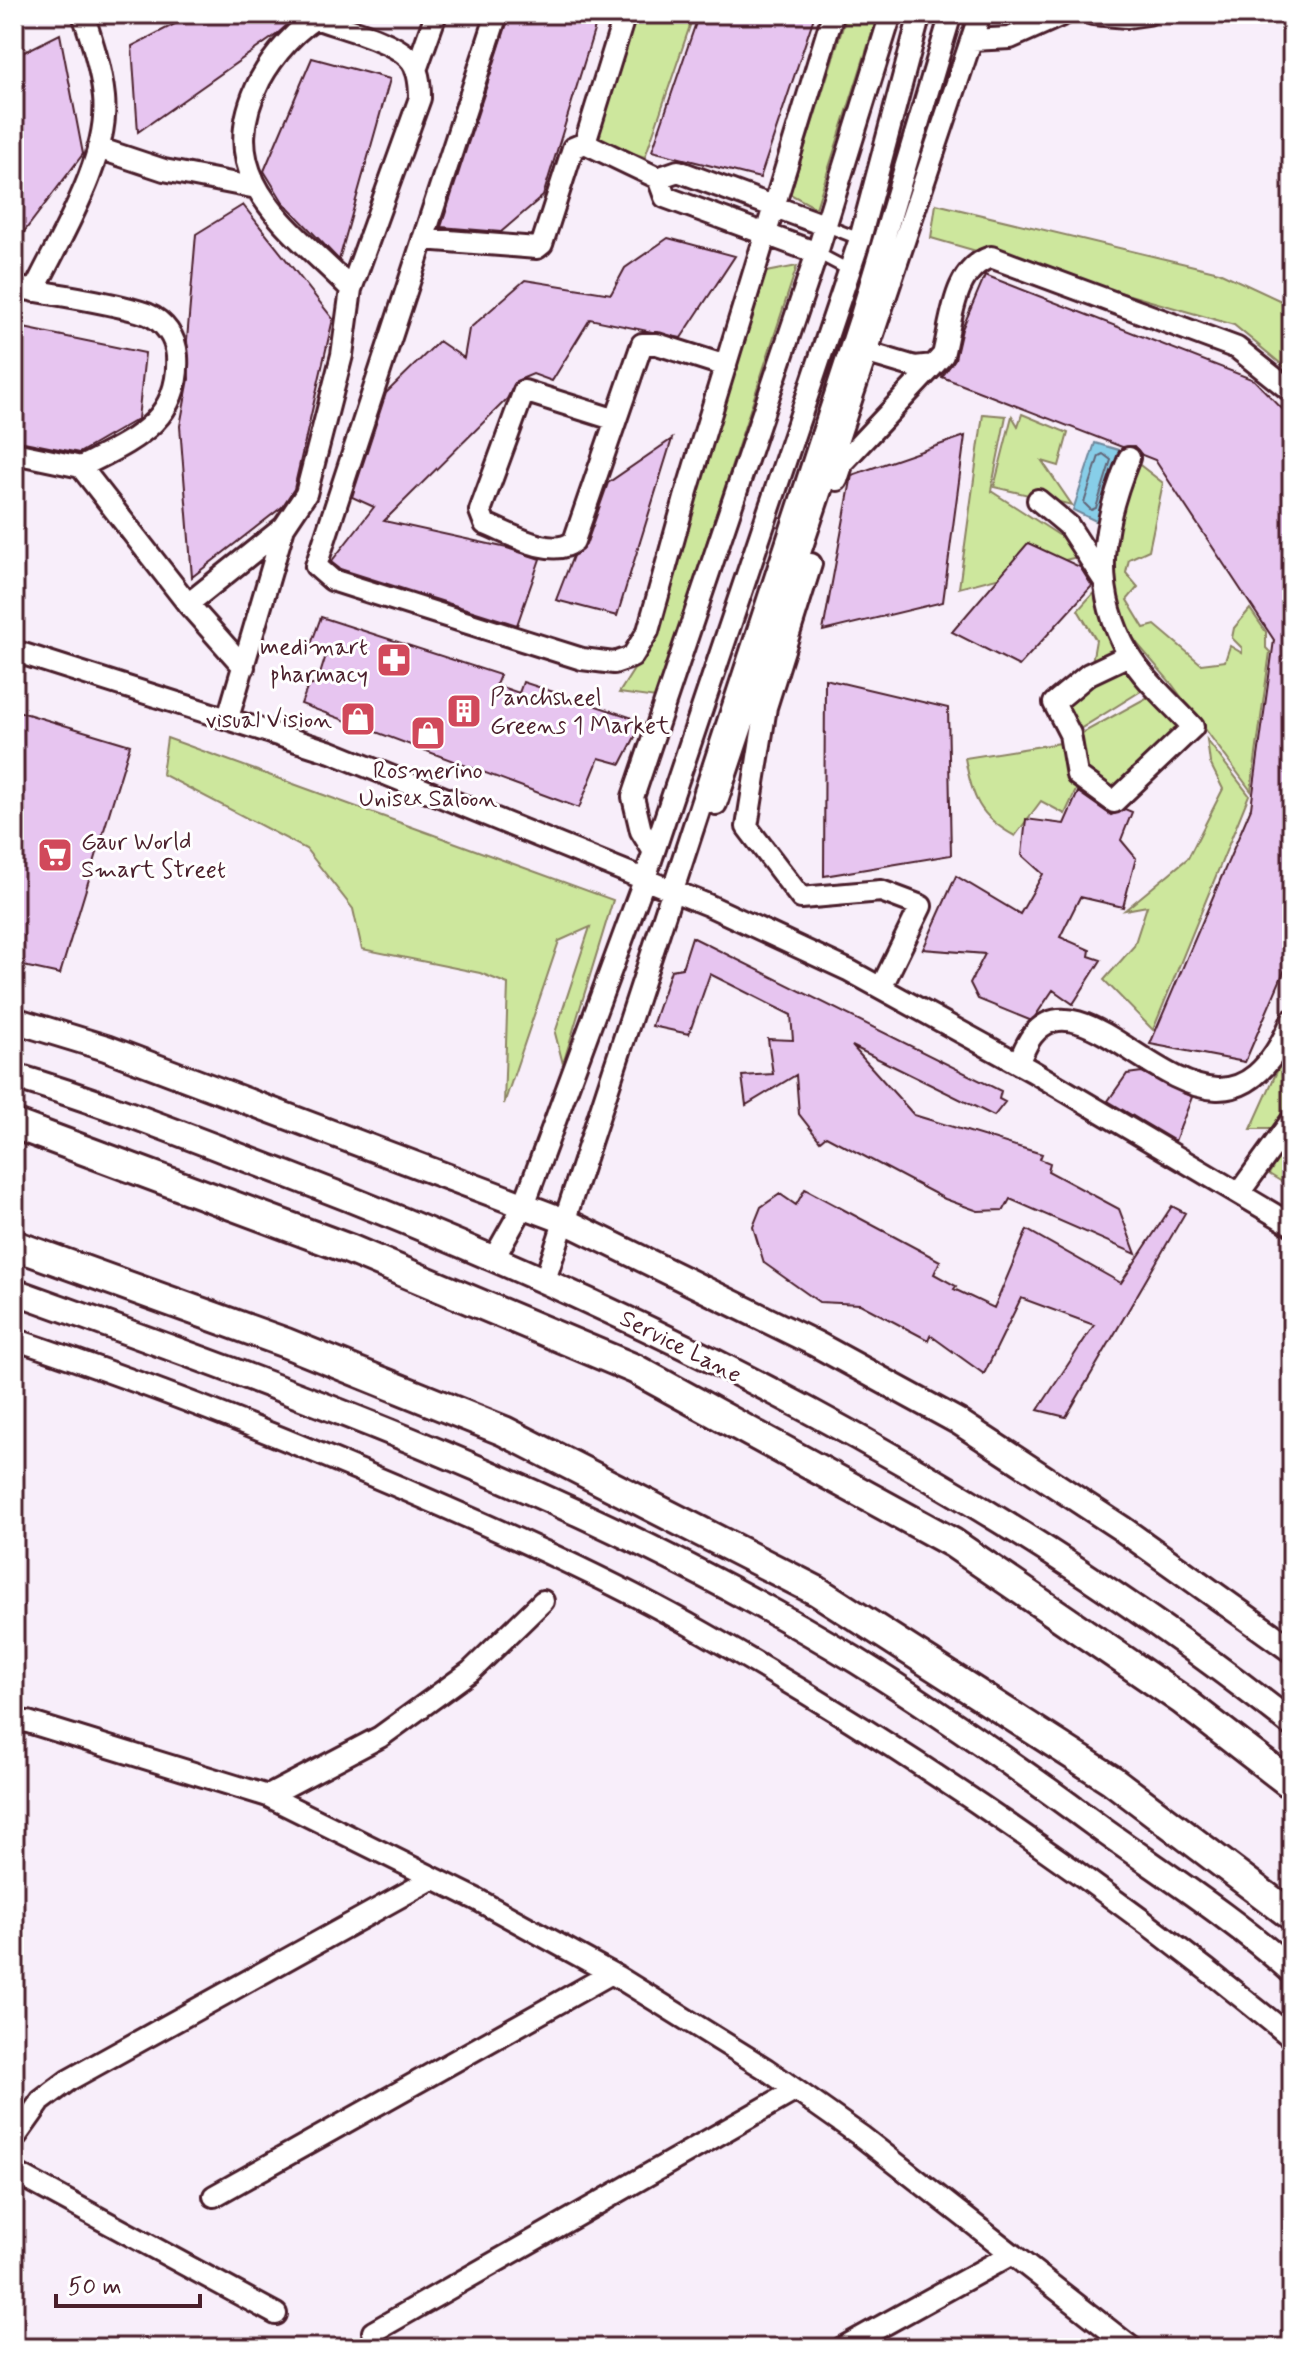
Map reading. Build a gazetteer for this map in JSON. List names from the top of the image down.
{
  "streets": {
    "street": ["Service Lane"]
  },
  "places": {
    "pharmacy": ["medimart pharmacy"],
    "building": ["Panchsheel Greens 1 Market"],
    "shop": ["visual Vision", "Rosmerino Unisex Saloon"],
    "supermarket": ["Gaur World Smart Street"]
  },
  "scale_bar": "50 m"
}
